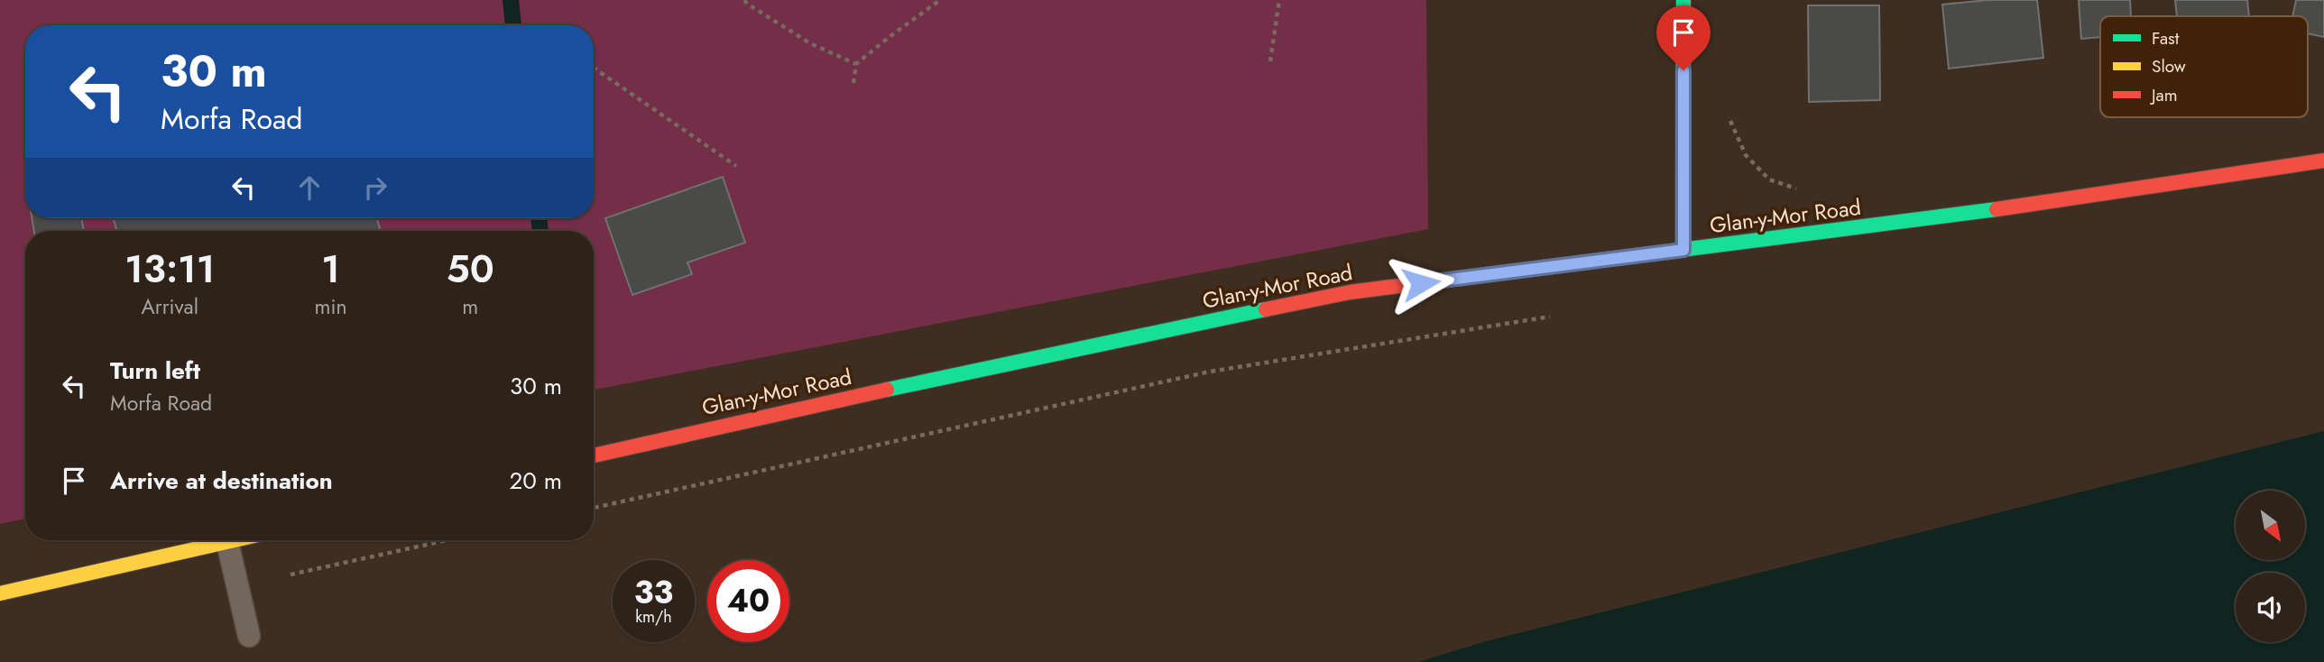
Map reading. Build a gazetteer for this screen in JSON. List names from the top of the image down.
{
  "streets": {
    "street": ["Glan-y-Mor Road"]
  },
  "legend": ["Fast", "Slow", "Jam"],
  "north": "bottom right",
  "page": {
    "turn": ["30 m", "Morfa Road"],
    "eta": [
      "13:11",
      "Arrival",
      "1",
      "min",
      "50",
      "m"
    ],
    "list": [
      {
        "name": "Turn left",
        "note": "Morfa Road",
        "value": "30 m"
      },
      {
        "name": "Arrive at destination",
        "value": "20 m"
      }
    ],
    "speed": "33 km/h",
    "limit": "40"
  }
}
